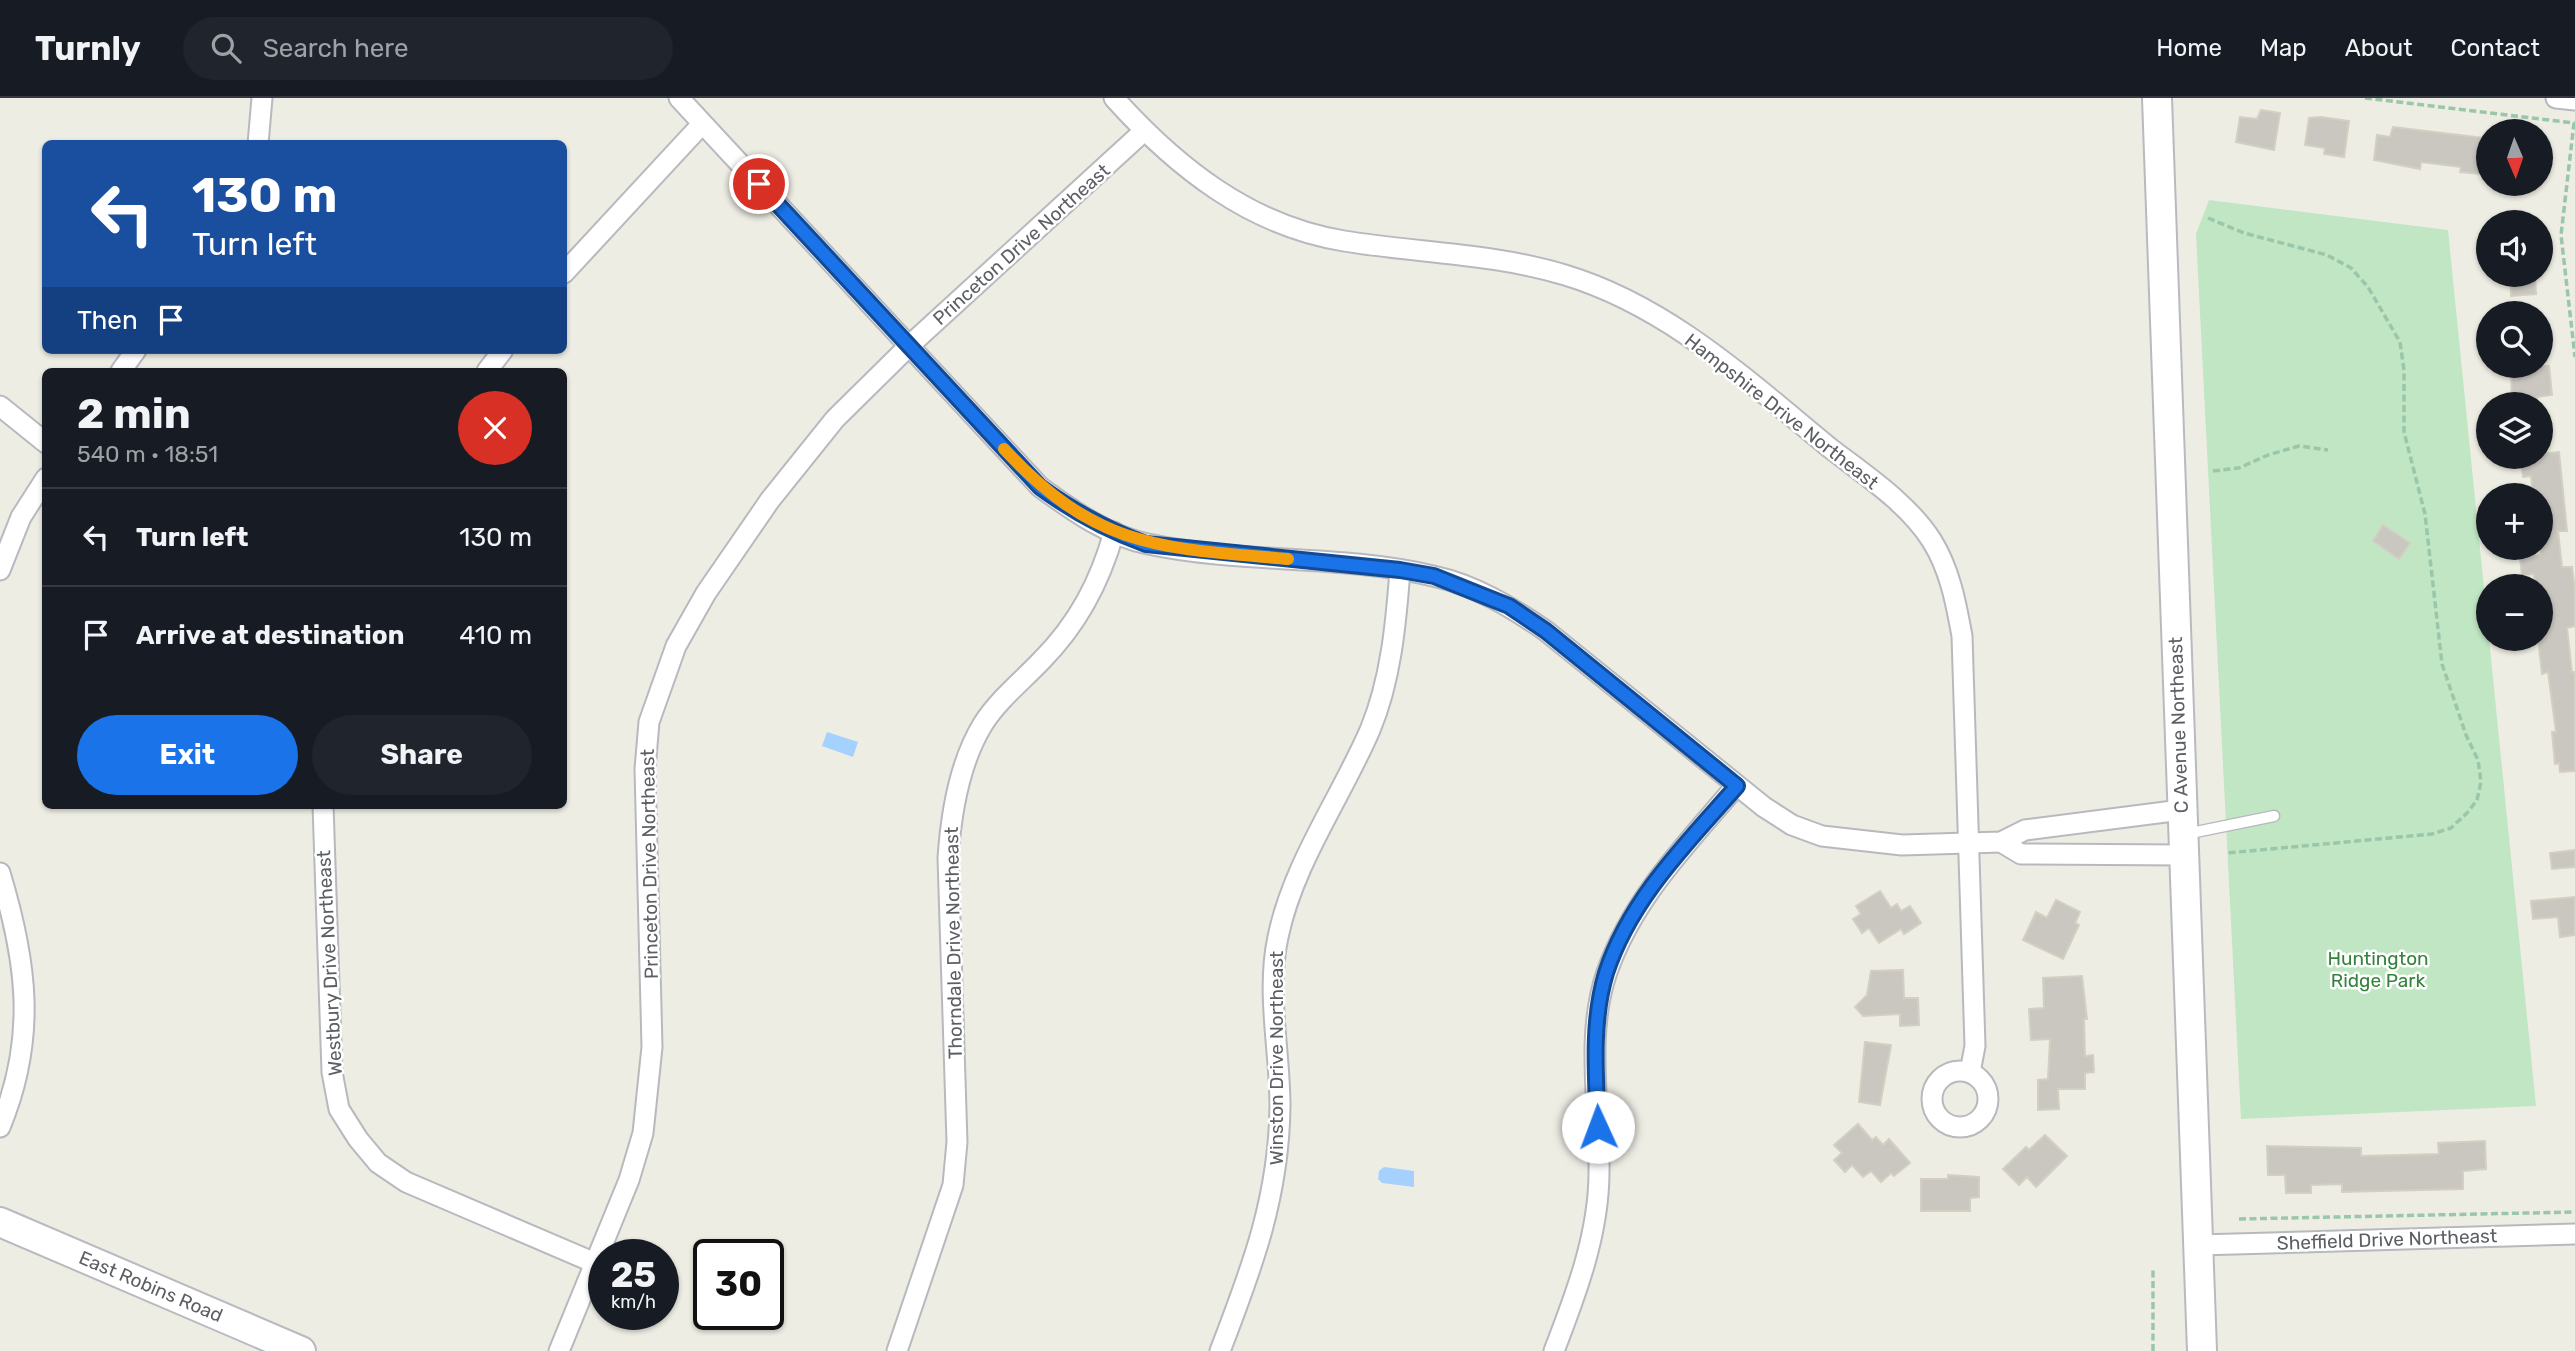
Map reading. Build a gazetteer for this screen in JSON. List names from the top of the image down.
{
  "streets": {
    "street": [
      "Princeton Drive Northeast",
      "Hampshire Drive Northeast",
      "C Avenue Northeast",
      "Thorndale Drive Northeast",
      "Westbury Drive Northeast",
      "Winston Drive Northeast",
      "Sheffield Drive Northeast",
      "East Robins Road"
    ]
  },
  "crossings": [
    ["Princeton Drive Northeast", "Hampshire Drive Northeast"],
    ["C Avenue Northeast", "Sheffield Drive Northeast"]
  ],
  "parks": ["Huntington Ridge Park"],
  "north": "bottom",
  "page": {
    "header": "Turnly",
    "search": "Search here",
    "nav": [
      "Home",
      "Map",
      "About",
      "Contact"
    ],
    "map_buttons": ["+", "−"],
    "turn": ["130 m", "Turn left"],
    "then": "Then",
    "heading": ["2 min", "540 m · 18:51"],
    "list": [
      {
        "name": "Turn left",
        "value": "130 m"
      },
      {
        "name": "Arrive at destination",
        "value": "410 m"
      }
    ],
    "buttons": ["Exit", "Share"],
    "speed": "25 km/h",
    "limit": "30"
  }
}
